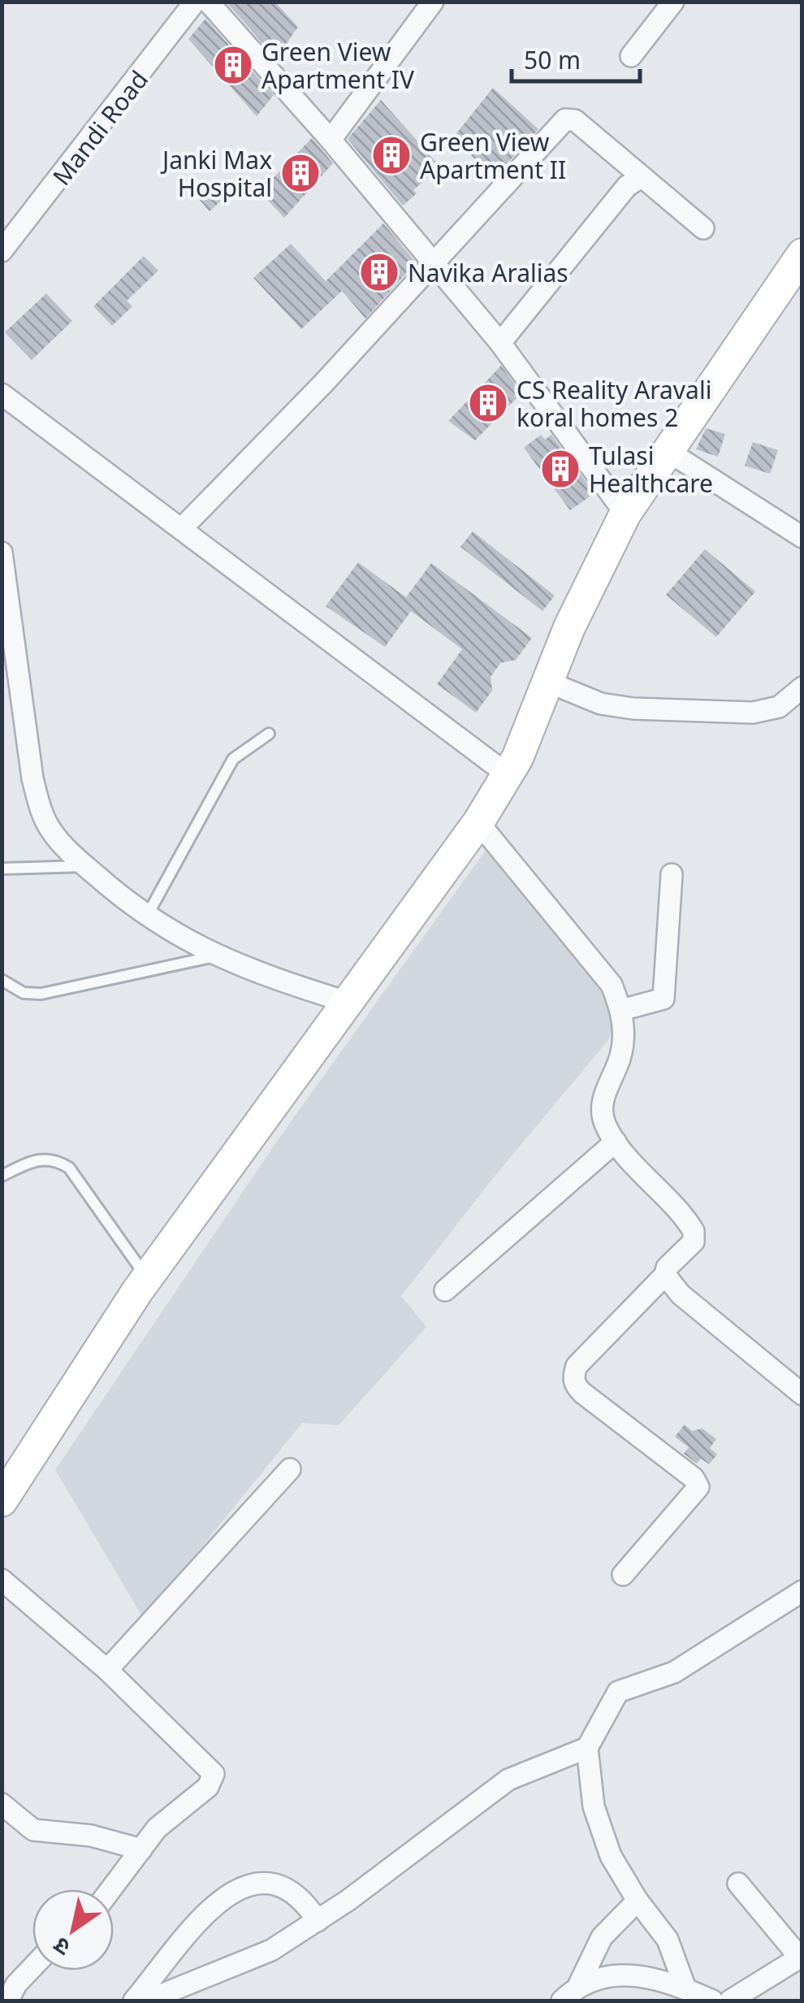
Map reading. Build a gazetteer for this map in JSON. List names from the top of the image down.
{
  "streets": {
    "street": ["Mandi Road"]
  },
  "places": {
    "building": [
      "Green View Apartment IV",
      "Green View Apartment II",
      "Janki Max Hospital",
      "Navika Aralias",
      "CS Reality Aravali koral homes 2",
      "Tulasi Healthcare"
    ]
  },
  "scale_bar": "50 m",
  "north": "bottom left"
}
